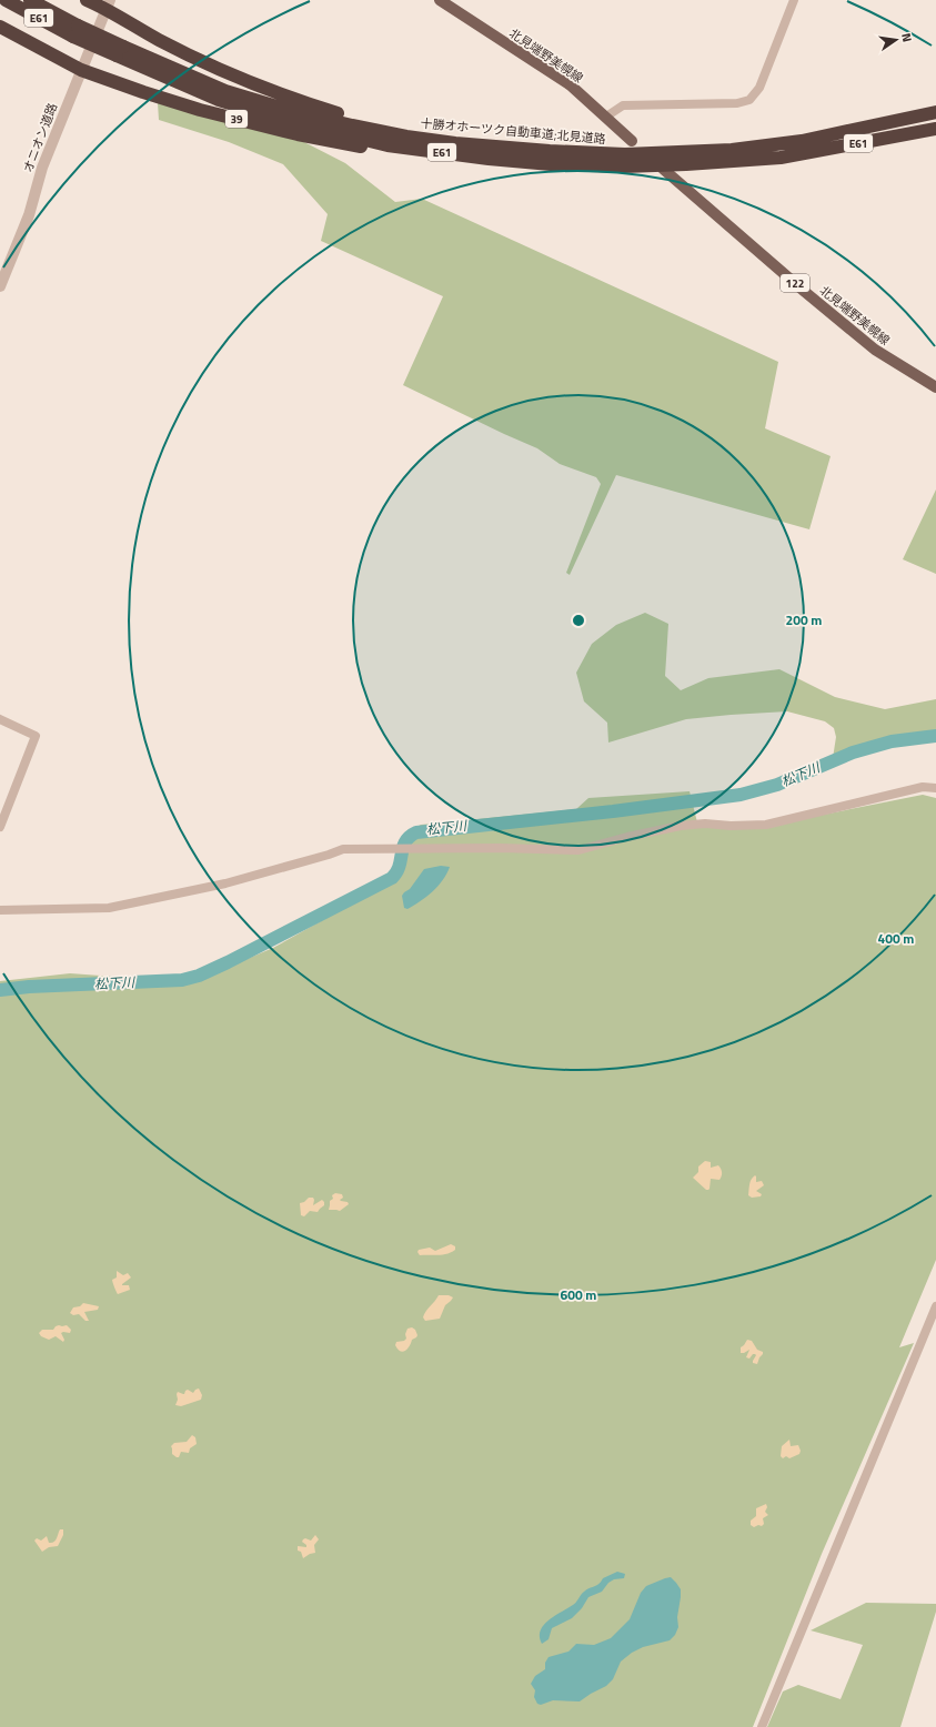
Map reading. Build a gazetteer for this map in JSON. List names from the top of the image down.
{
  "streets": {
    "highway": ["E61", "39", "十勝オホーツク自動車道;北見道路"],
    "main road": ["北見端野美幌線", "122"],
    "street": ["オニオン道路"]
  },
  "crossings": [
    ["39", "十勝オホーツク自動車道;北見道路"],
    ["39", "オニオン道路"]
  ],
  "water": ["松下川"],
  "north": "right",
  "rings": ["200 m", "400 m", "600 m"]
}
